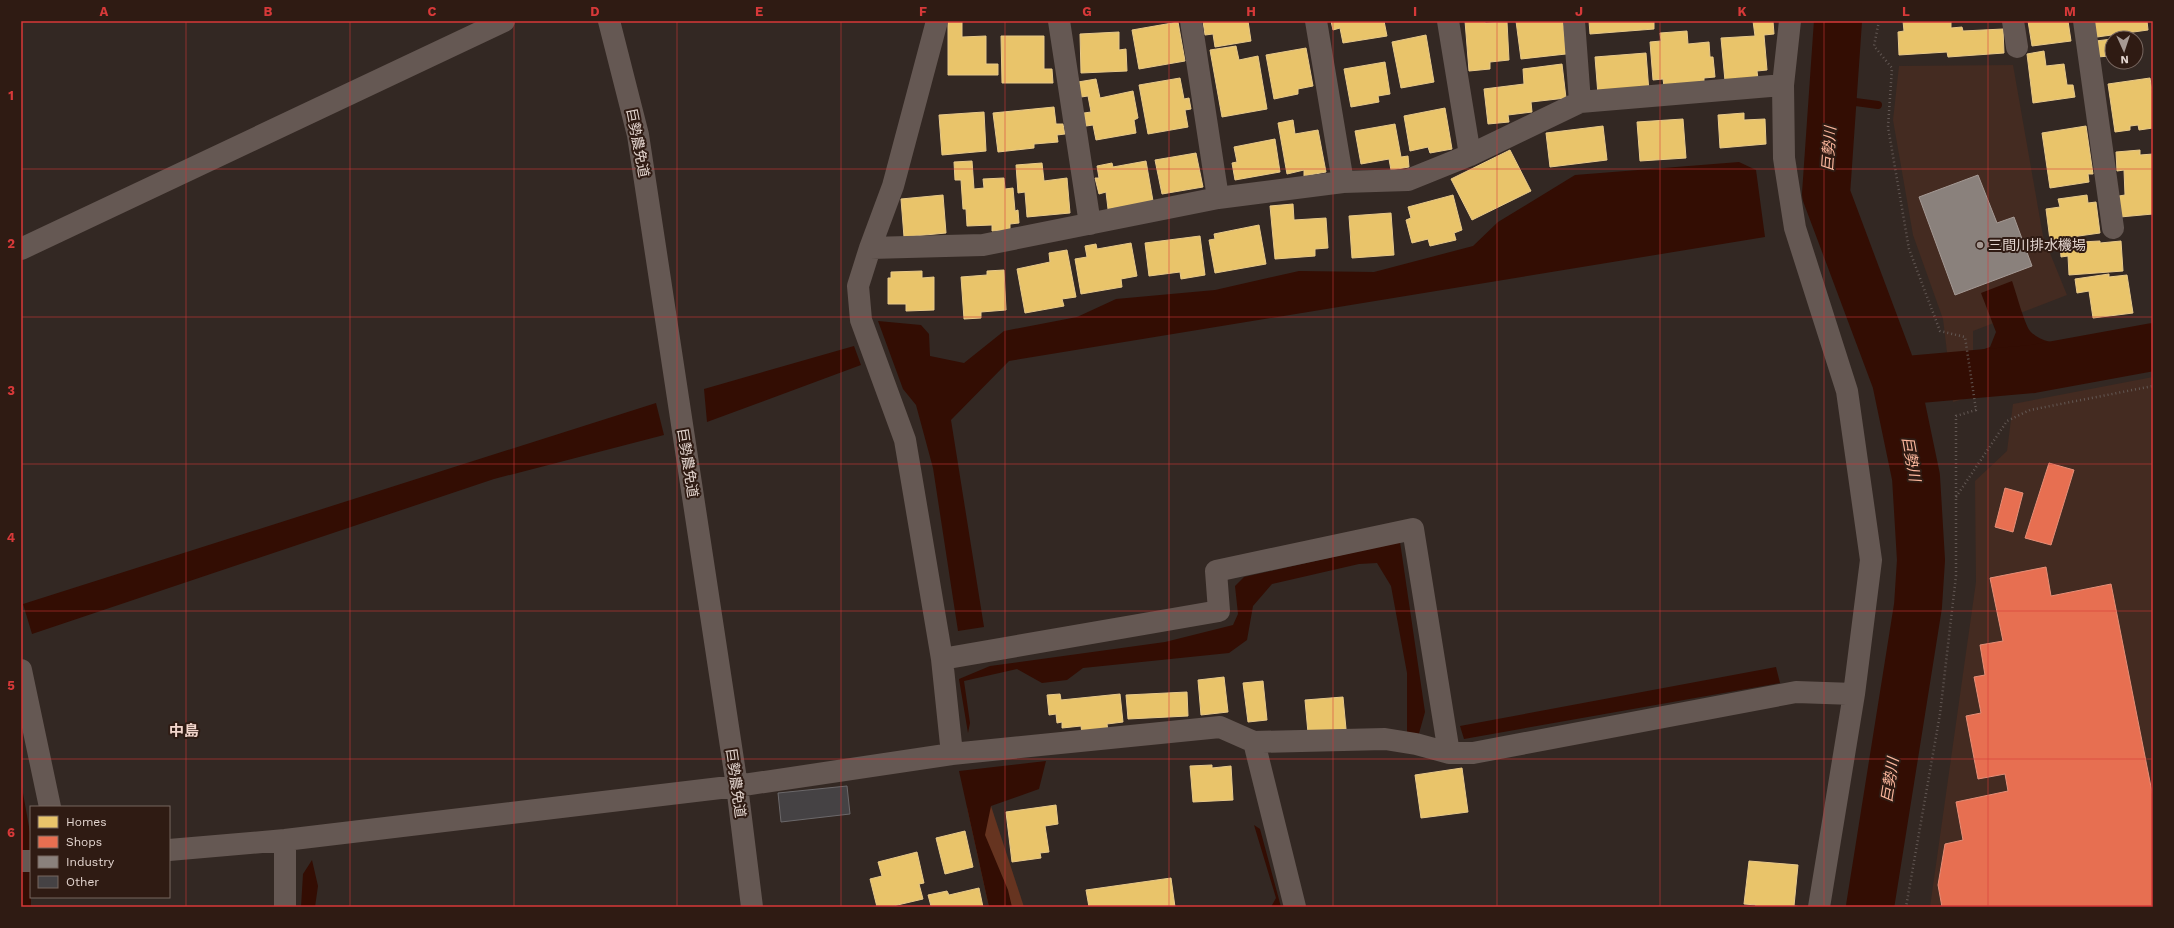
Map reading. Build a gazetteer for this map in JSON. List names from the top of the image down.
{
  "streets": {
    "street": ["巨勢農免道"]
  },
  "districts": ["中島"],
  "water": ["巨勢川"],
  "places": ["三間川排水機場"],
  "legend": [
    "Homes",
    "Shops",
    "Industry",
    "Other"
  ],
  "north": "bottom",
  "grid": {
    "columns": [
      "A",
      "B",
      "C",
      "D",
      "E",
      "F",
      "G",
      "H",
      "I",
      "J",
      "K",
      "L",
      "M"
    ],
    "rows": [
      "1",
      "2",
      "3",
      "4",
      "5",
      "6"
    ]
  }
}
